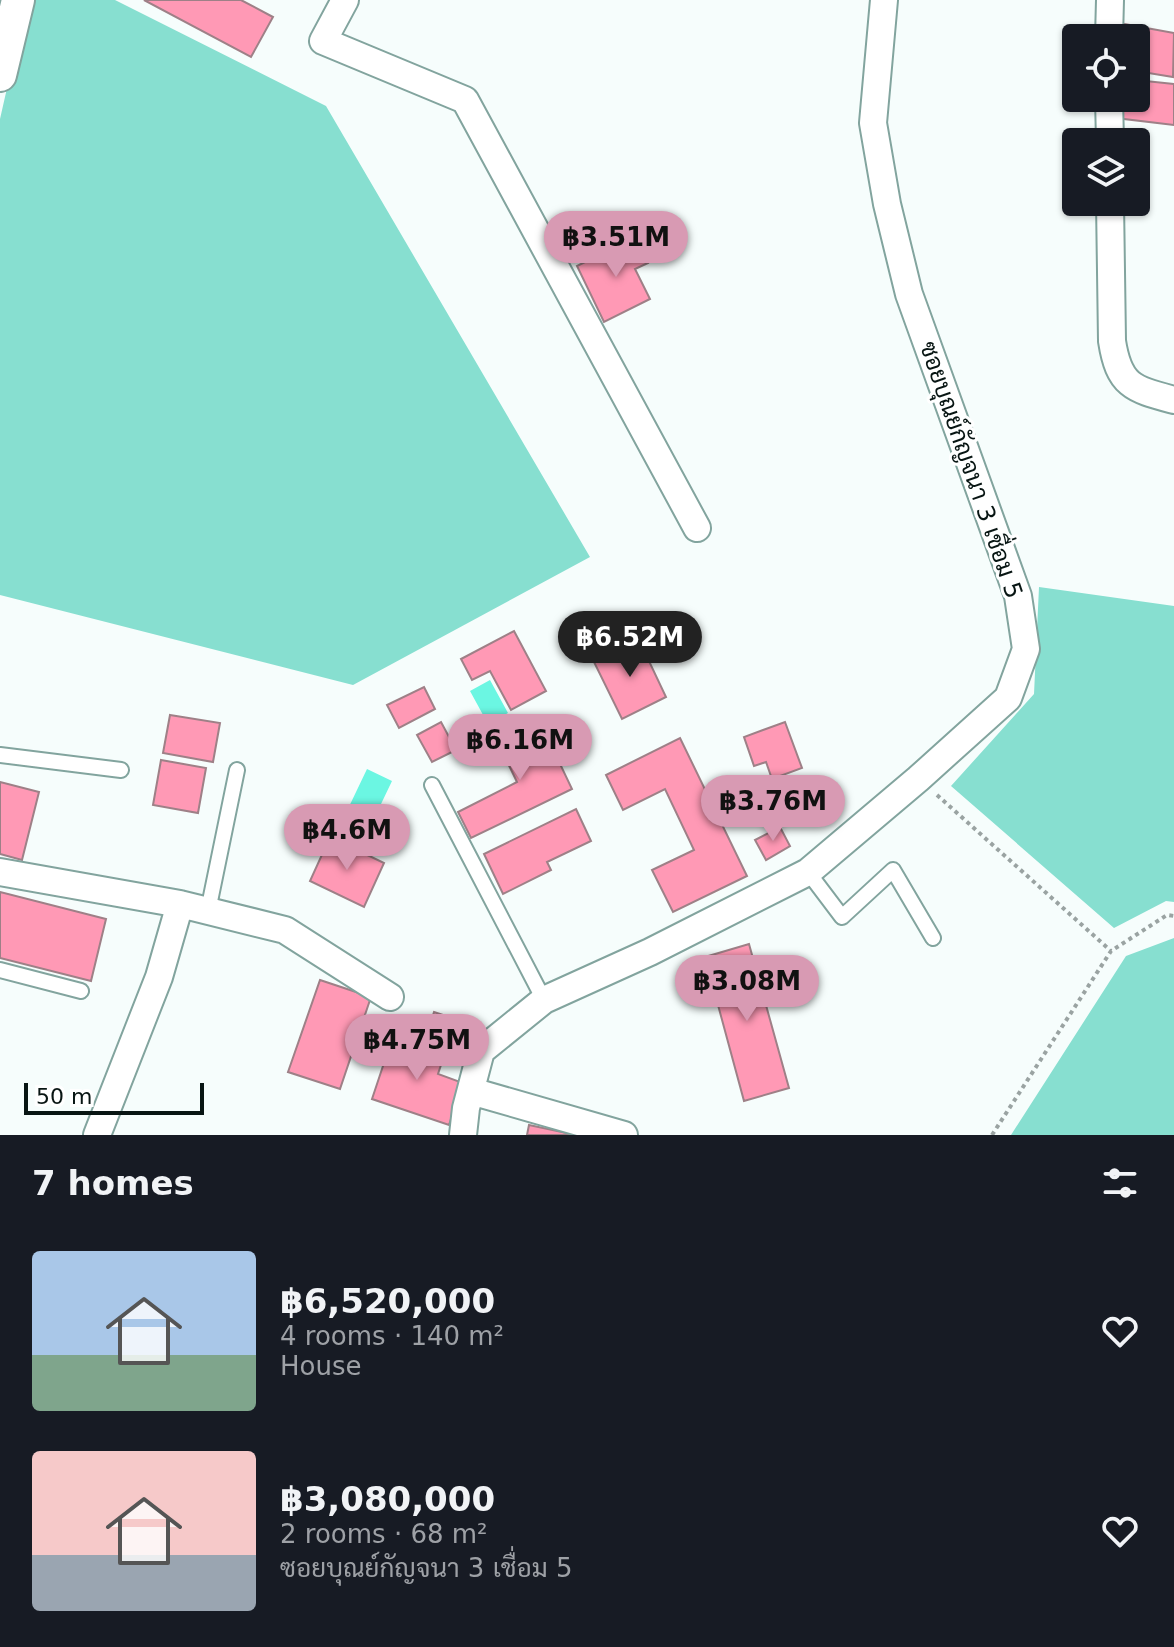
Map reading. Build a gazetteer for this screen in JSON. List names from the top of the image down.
{
  "streets": {
    "street": ["ซอยบุณย์กัญจนา 3 เชื่อม 5"]
  },
  "scale_bar": "50 m",
  "page": {
    "price": [
      "฿3.51M",
      "฿6.52M",
      "฿6.16M",
      "฿3.76M",
      "฿4.6M",
      "฿3.08M",
      "฿4.75M"
    ],
    "scale": "50 m",
    "heading": "7 homes",
    "list": [
      {
        "name": "฿6,520,000",
        "note": "4 rooms · 140 m² · House"
      },
      {
        "name": "฿3,080,000",
        "note": "2 rooms · 68 m² · ซอยบุณย์กัญจนา 3 เชื่อม 5"
      }
    ]
  }
}
